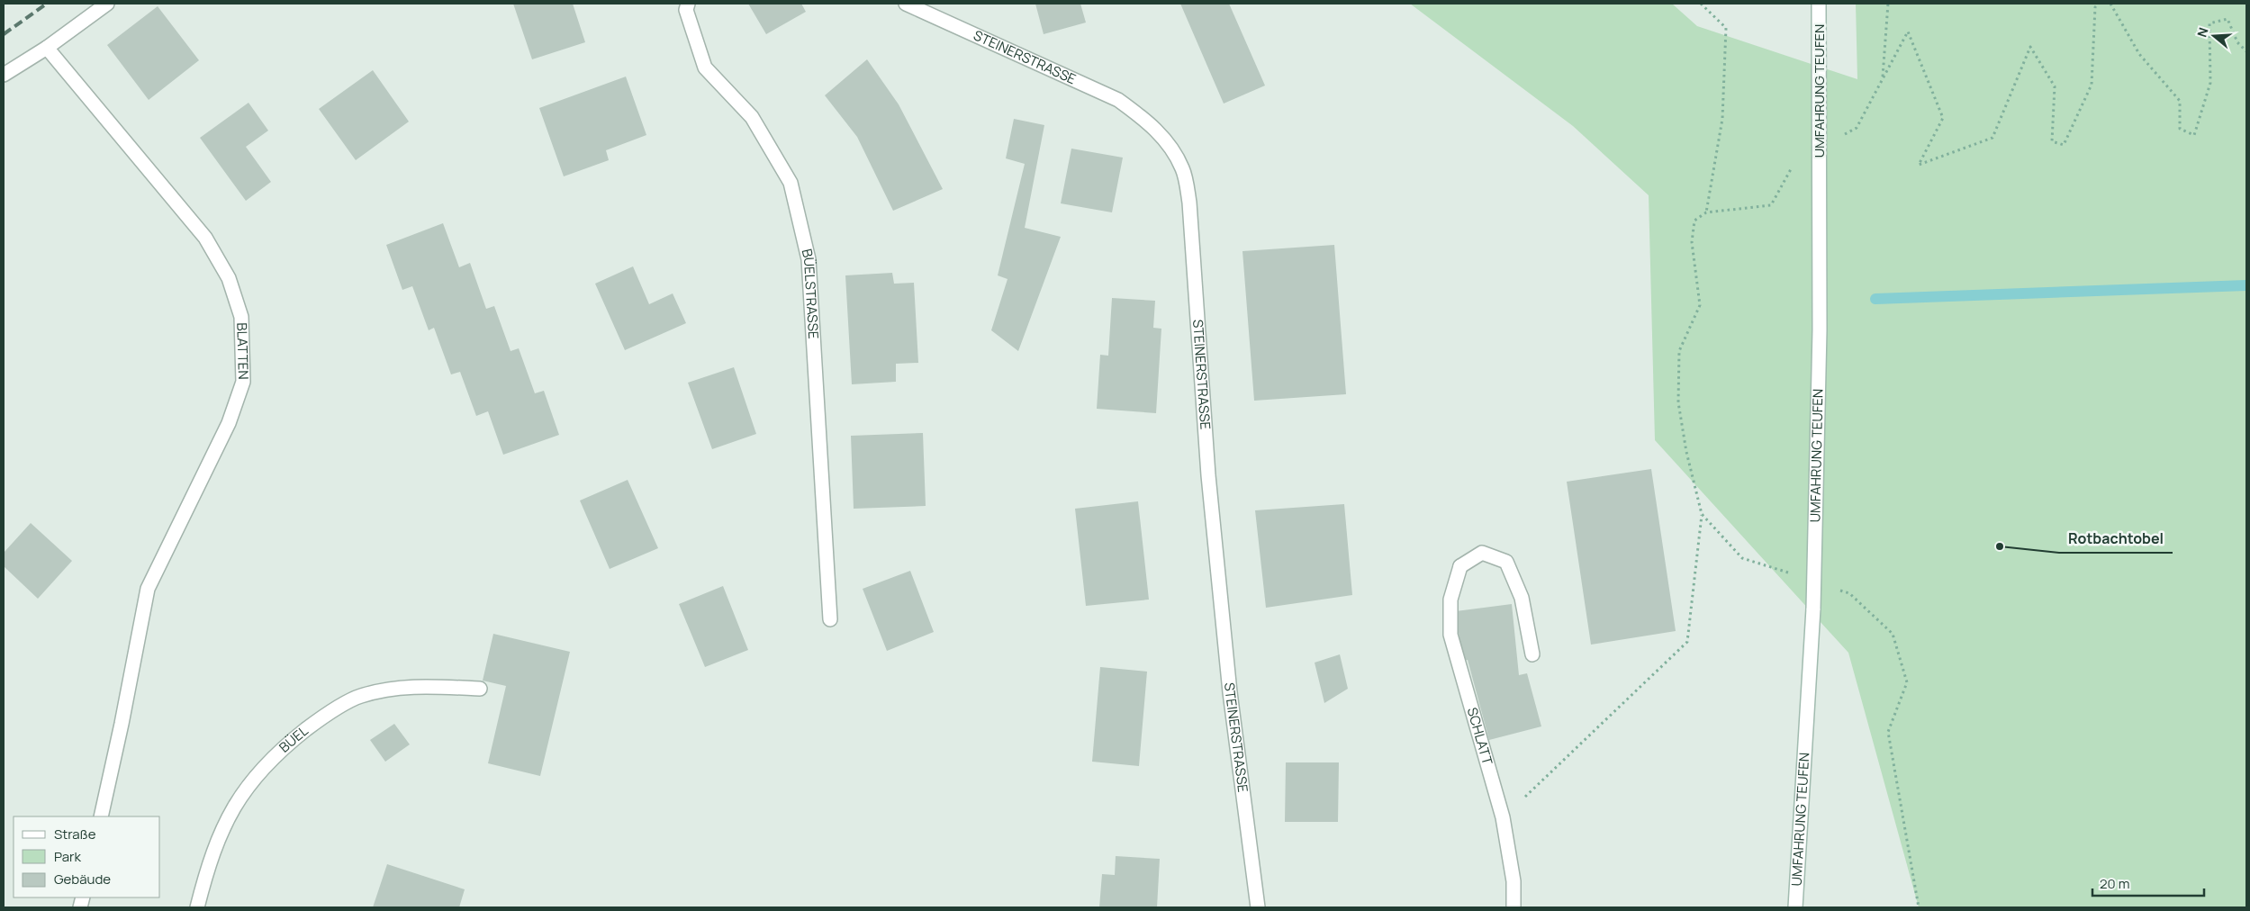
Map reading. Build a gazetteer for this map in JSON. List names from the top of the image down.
{
  "streets": {
    "street": [
      "STEINERSTRASSE",
      "UMFAHRUNG TEUFEN",
      "BÜELSTRASSE",
      "BLATTEN",
      "SCHLATT",
      "BÜEL"
    ]
  },
  "places": ["Rotbachtobel"],
  "legend": ["Straße", "Park", "Gebäude"],
  "scale_bar": "20 m",
  "north": "left"
}
